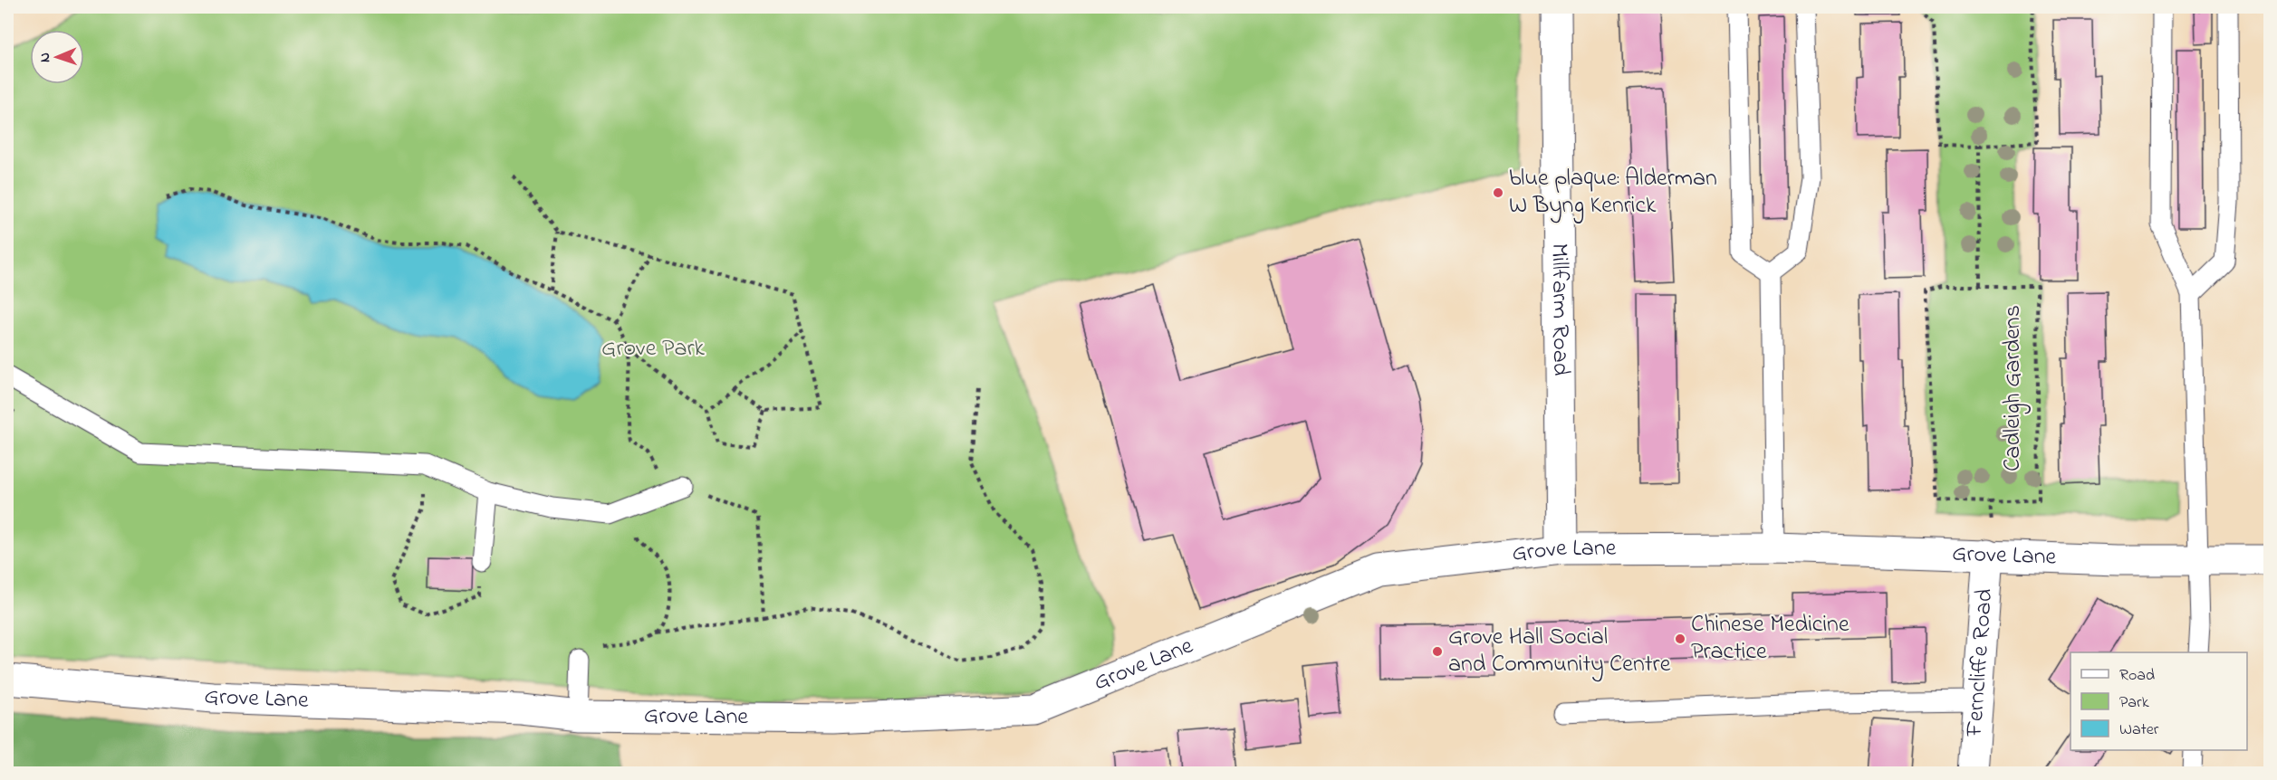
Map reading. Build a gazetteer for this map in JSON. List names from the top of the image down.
{
  "streets": {
    "street": ["Millfarm Road", "Grove Lane", "Ferncliffe Road"],
    "path": ["Cadleigh Gardens"]
  },
  "crossings": [
    ["Millfarm Road", "Grove Lane"],
    ["Cadleigh Gardens", "Grove Lane"],
    ["Cadleigh Gardens", "Ferncliffe Road"],
    ["Grove Lane", "Ferncliffe Road"]
  ],
  "parks": ["Grove Park"],
  "places": ["blue plaque: Alderman W Byng Kenrick", "Chinese Medicine Practice", "Grove Hall Social and Community Centre"],
  "legend": ["Road", "Park", "Water"],
  "north": "left"
}
